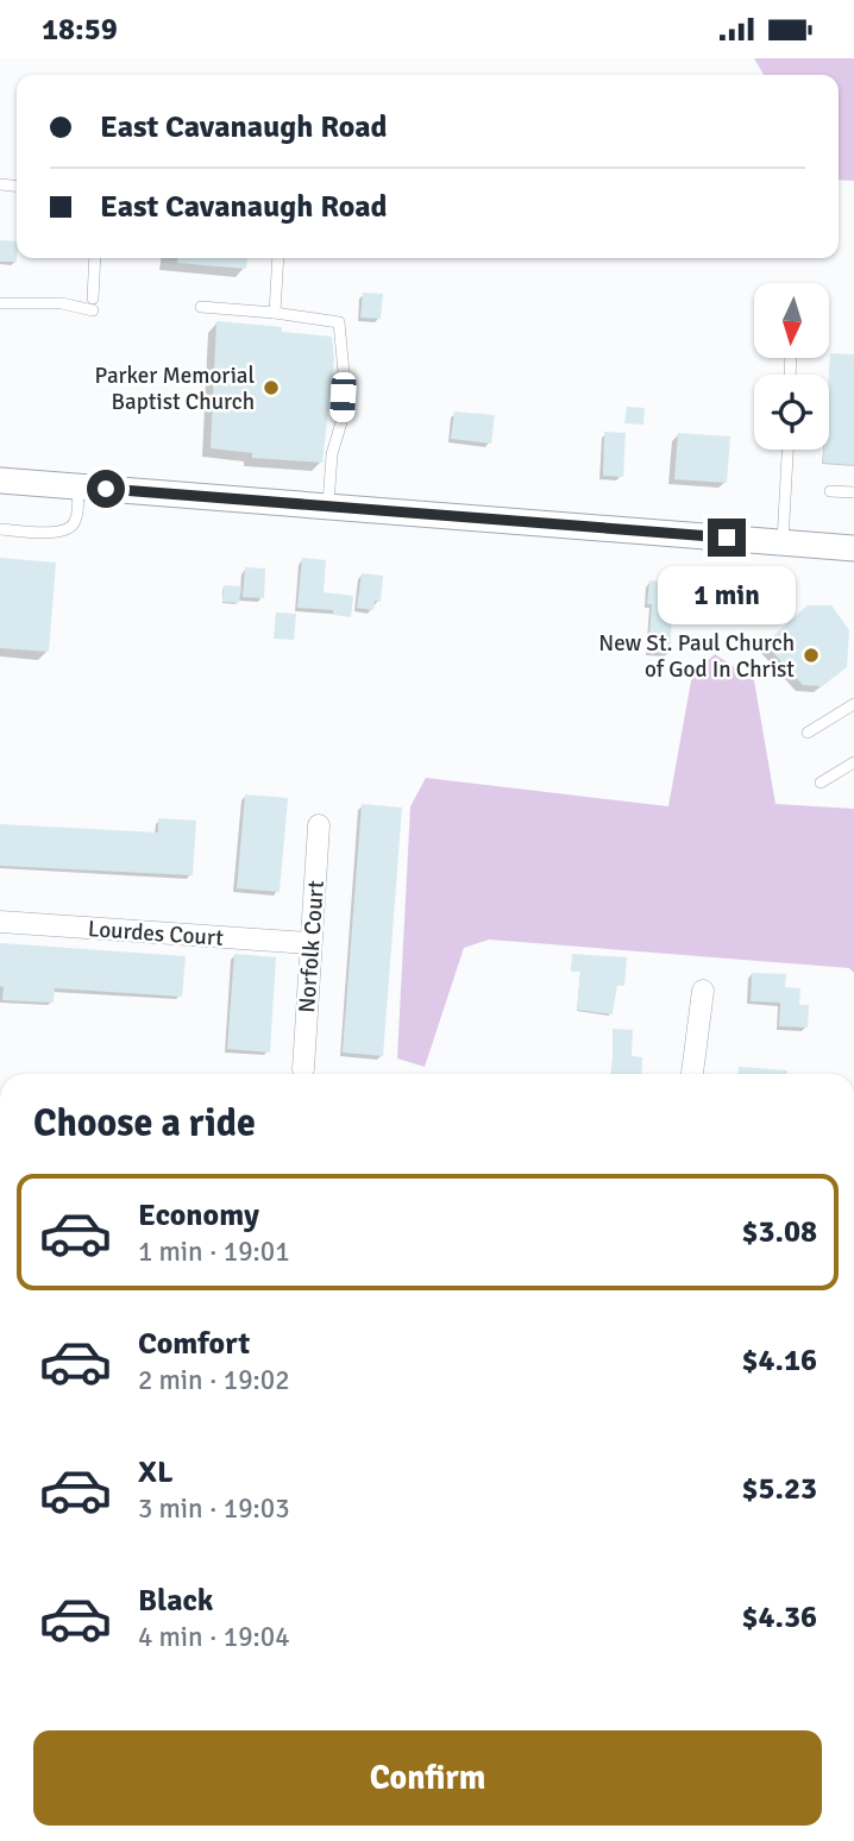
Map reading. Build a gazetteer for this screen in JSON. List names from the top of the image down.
{
  "streets": {
    "street": ["Lourdes Court", "Norfolk Court"]
  },
  "crossings": [
    ["Lourdes Court", "Norfolk Court"]
  ],
  "places": ["Parker Memorial Baptist Church", "New St. Paul Church of God In Christ"],
  "north": "bottom",
  "page": {
    "status": "18:59",
    "banner": ["East Cavanaugh Road", "East Cavanaugh Road"],
    "bubble": "1 min",
    "heading": "Choose a ride",
    "list": [
      {
        "name": "Economy",
        "note": "1 min · 19:01",
        "value": "$3.08"
      },
      {
        "name": "Comfort",
        "note": "2 min · 19:02",
        "value": "$4.16"
      },
      {
        "name": "XL",
        "note": "3 min · 19:03",
        "value": "$5.23"
      },
      {
        "name": "Black",
        "note": "4 min · 19:04",
        "value": "$4.36"
      }
    ],
    "buttons": "Confirm"
  }
}
